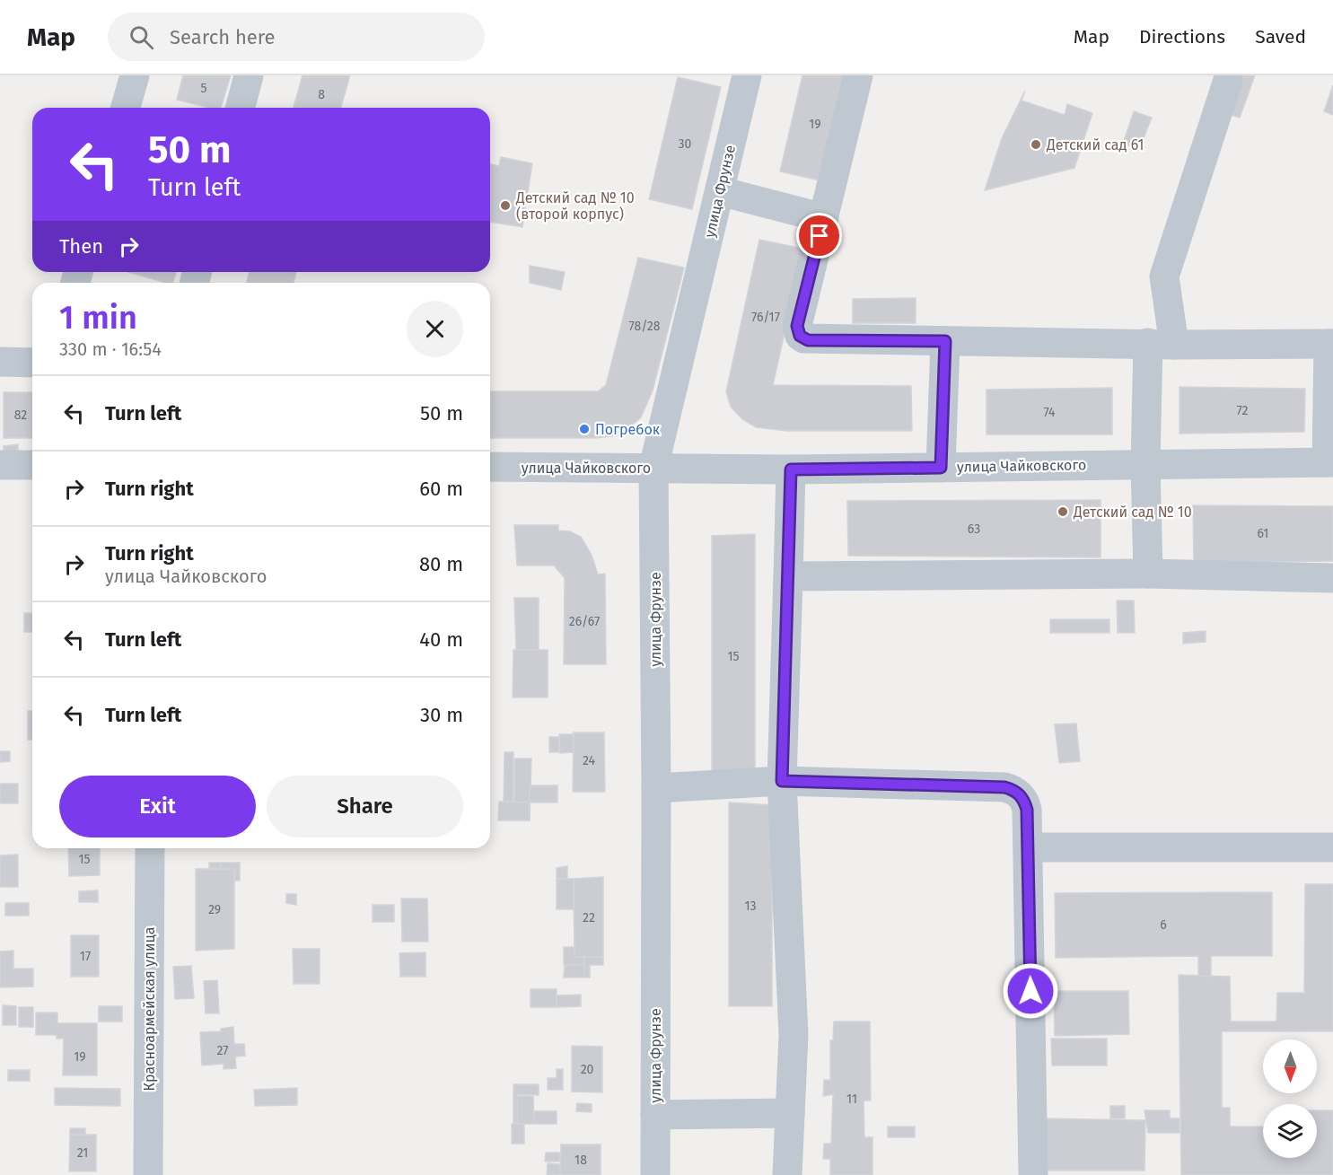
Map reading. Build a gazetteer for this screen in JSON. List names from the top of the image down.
{
  "streets": {
    "street": ["улица Фрунзе", "улица Чайковского", "Красноармейская улица"]
  },
  "crossings": [
    ["улица Фрунзе", "улица Чайковского"]
  ],
  "places": [
    "Детский сад 61",
    "Детский сад № 10 (второй корпус)",
    "Погребок",
    "Детский сад № 10"
  ],
  "house_numbers": [
    "5",
    "8",
    "19",
    "30",
    "76/17",
    "78/28",
    "72",
    "74",
    "82",
    "63",
    "61",
    "26/67",
    "15",
    "24",
    "15",
    "13",
    "29",
    "22",
    "6",
    "17",
    "27",
    "19",
    "20",
    "11",
    "21",
    "18"
  ],
  "north": "bottom",
  "page": {
    "header": "Map",
    "search": "Search here",
    "nav": ["Map", "Directions", "Saved"],
    "turn": ["50 m", "Turn left"],
    "then": "Then",
    "heading": ["1 min", "330 m · 16:54"],
    "list": [
      {
        "name": "Turn left",
        "value": "50 m"
      },
      {
        "name": "Turn right",
        "value": "60 m"
      },
      {
        "name": "Turn right",
        "note": "улица Чайковского",
        "value": "80 m"
      },
      {
        "name": "Turn left",
        "value": "40 m"
      },
      {
        "name": "Turn left",
        "value": "30 m"
      }
    ],
    "buttons": ["Exit", "Share"]
  }
}
